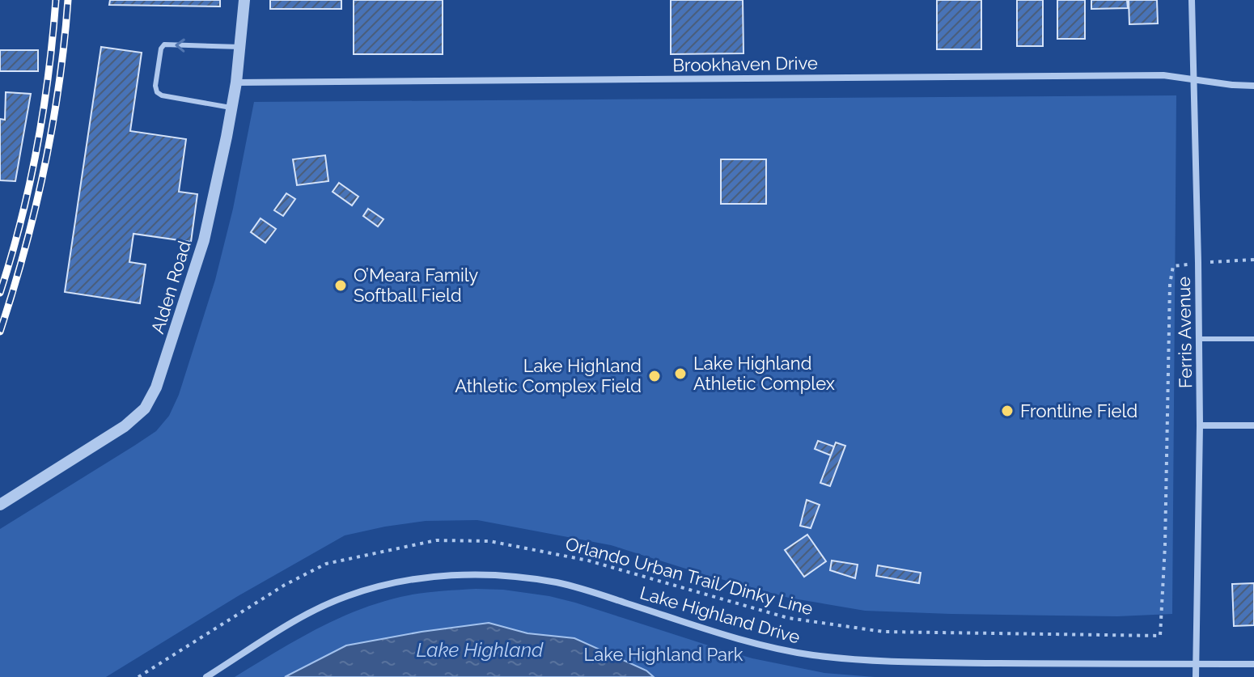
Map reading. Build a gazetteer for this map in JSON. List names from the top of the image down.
{
  "streets": {
    "street": [
      "Brookhaven Drive",
      "Alden Road",
      "Ferris Avenue",
      "Lake Highland Drive"
    ],
    "path": ["Orlando Urban Trail/Dinky Line"]
  },
  "crossings": [
    ["Brookhaven Drive", "Alden Road"],
    ["Brookhaven Drive", "Ferris Avenue"],
    ["Ferris Avenue", "Orlando Urban Trail/Dinky Line"],
    ["Ferris Avenue", "Lake Highland Drive"]
  ],
  "water": ["Lake Highland"],
  "parks": ["Lake Highland Park"],
  "places": [
    "O’Meara Family Softball Field",
    "Lake Highland Athletic Complex",
    "Lake Highland Athletic Complex Field",
    "Frontline Field"
  ]
}
